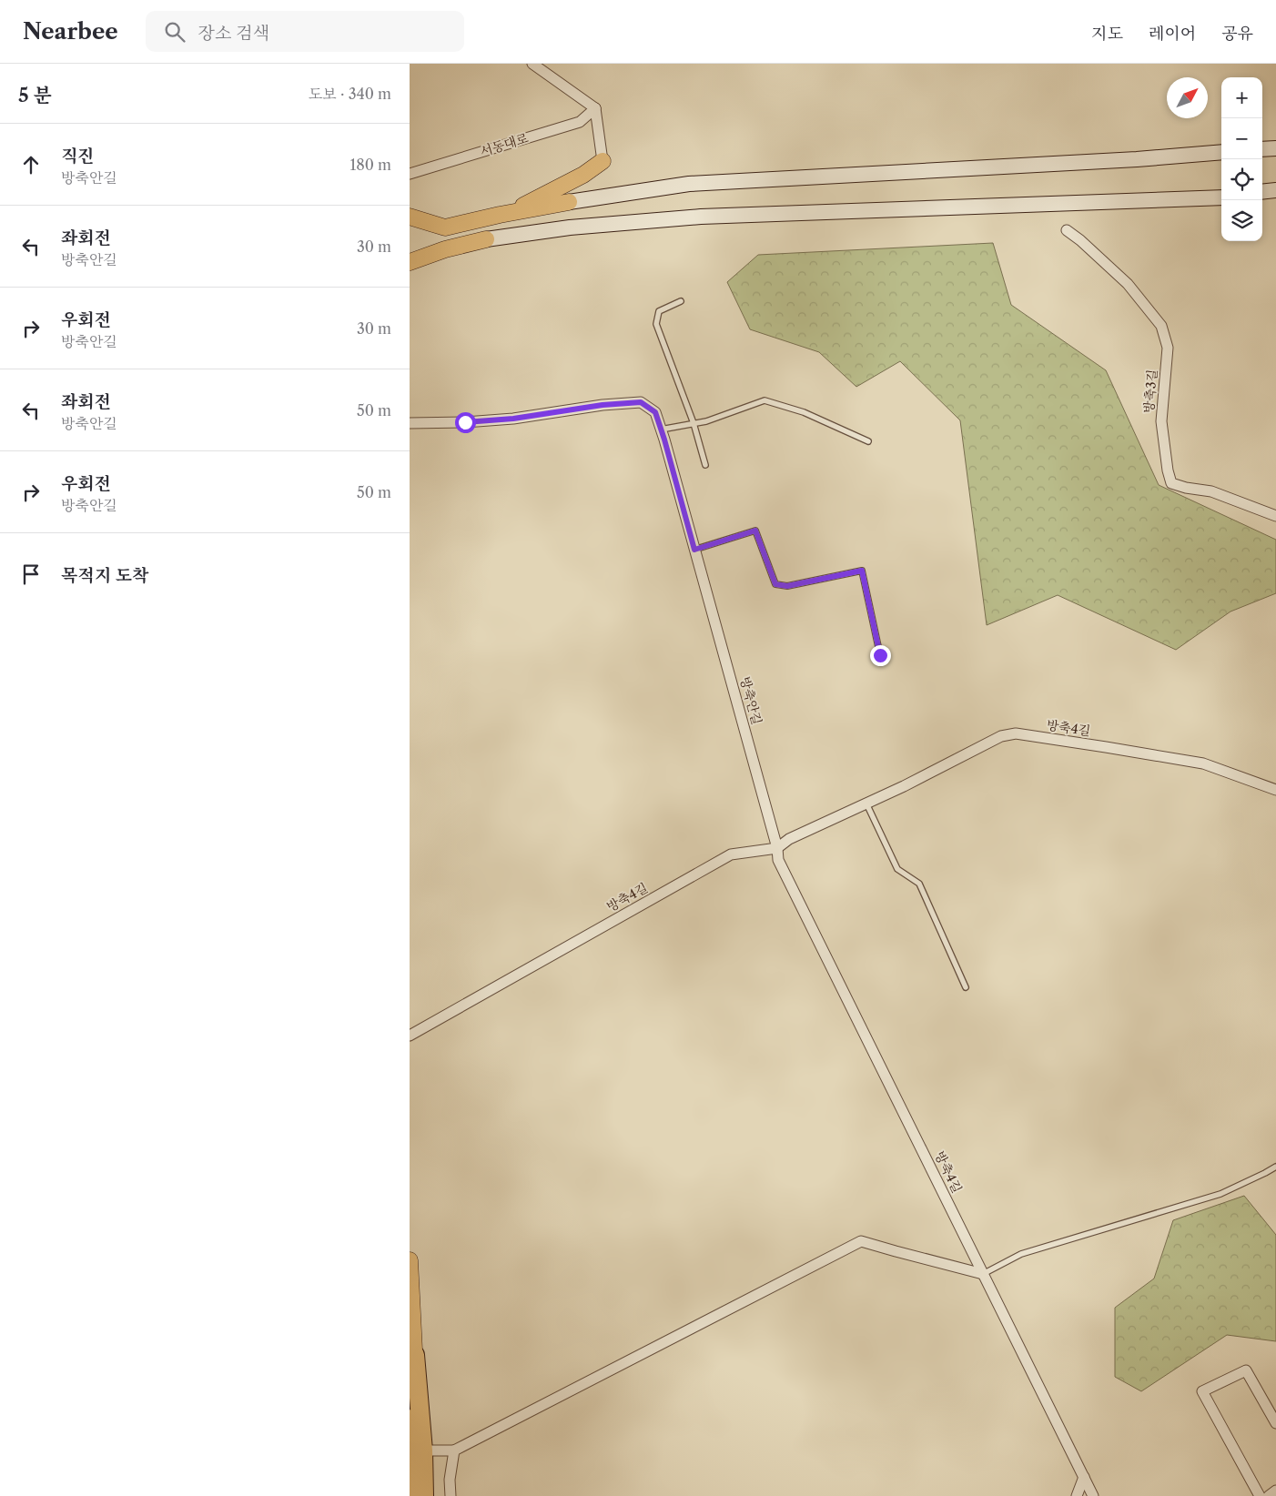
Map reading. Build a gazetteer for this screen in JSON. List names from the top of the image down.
{
  "streets": {
    "street": [
      "서동대로",
      "방축3길",
      "방축안길",
      "방축4길"
    ]
  },
  "crossings": [
    ["방축안길", "방축4길"]
  ],
  "north": "top right",
  "page": {
    "header": "Nearbee",
    "search": "장소 검색",
    "nav": ["지도", "레이어", "공유"],
    "heading": ["5 분", "도보 · 340 m"],
    "map_buttons": ["+", "−"],
    "list": [
      ["직진", "방축안길", "180 m"],
      ["좌회전", "방축안길", "30 m"],
      ["우회전", "방축안길", "30 m"],
      ["좌회전", "방축안길", "50 m"],
      ["우회전", "방축안길", "50 m"],
      "목적지 도착"
    ]
  }
}
